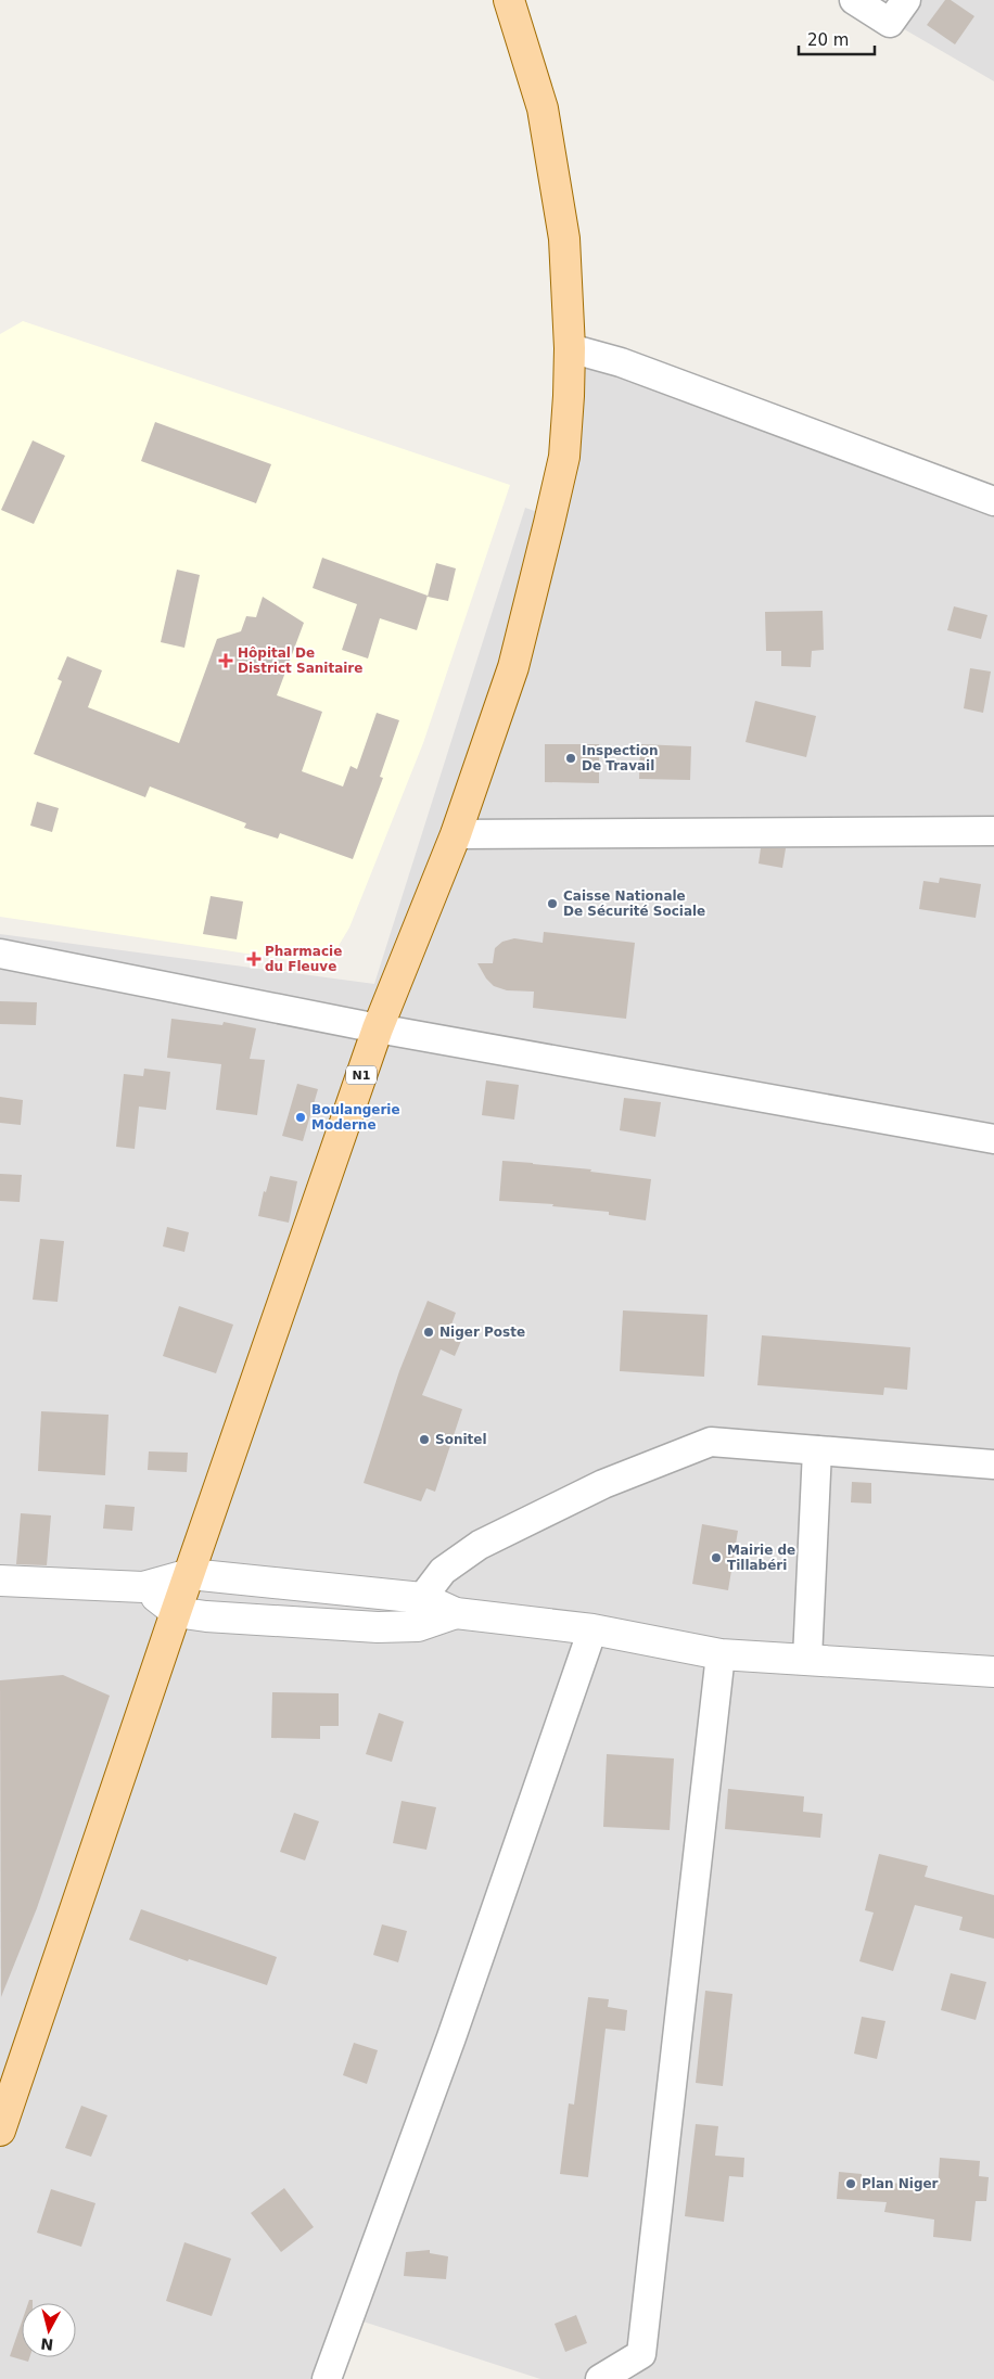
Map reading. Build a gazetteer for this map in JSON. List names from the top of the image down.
{
  "streets": {
    "main road": ["N1"]
  },
  "places": {
    "health": ["Hôpital De District Sanitaire", "Pharmacie du Fleuve"],
    "other": [
      "Inspection De Travail",
      "Caisse Nationale De Sécurité Sociale",
      "Boulangerie Moderne",
      "Niger Poste",
      "Sonitel",
      "Mairie de Tillabéri",
      "Plan Niger"
    ]
  },
  "scale_bar": "20 m",
  "north": "bottom"
}
